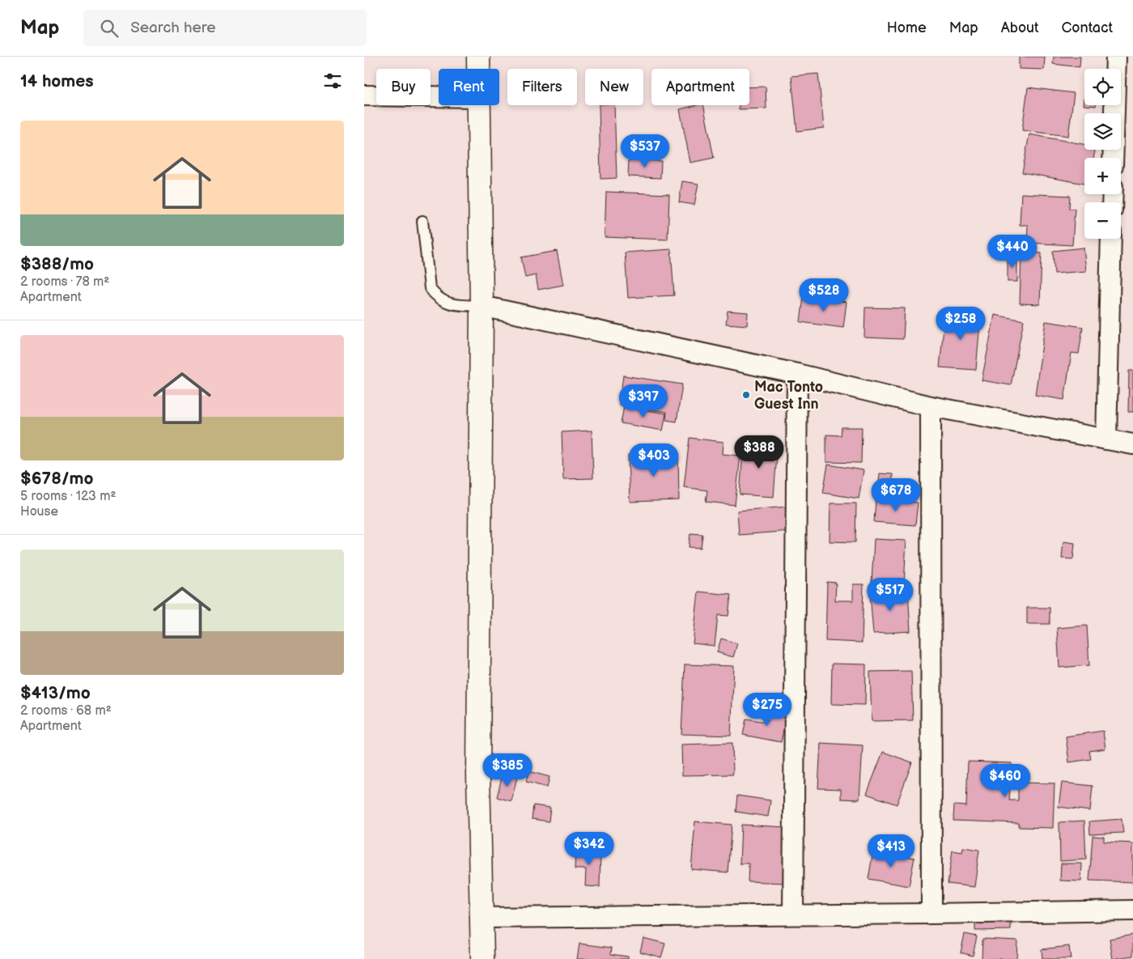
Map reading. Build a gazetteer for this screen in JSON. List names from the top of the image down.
{
  "places": ["Mac Tonto Guest Inn"],
  "page": {
    "header": "Map",
    "search": "Search here",
    "nav": [
      "Home",
      "Map",
      "About",
      "Contact"
    ],
    "heading": "14 homes",
    "map_buttons": ["+", "−"],
    "chip": [
      "Buy",
      "Rent",
      "Filters",
      "New",
      "Apartment"
    ],
    "list": [
      {
        "name": "$388/mo",
        "note": "2 rooms · 78 m² · Apartment"
      },
      {
        "name": "$678/mo",
        "note": "5 rooms · 123 m² · House"
      },
      {
        "name": "$413/mo",
        "note": "2 rooms · 68 m² · Apartment"
      }
    ],
    "price": [
      "$537",
      "$440",
      "$528",
      "$258",
      "$397",
      "$388",
      "$403",
      "$678",
      "$517",
      "$275",
      "$385",
      "$460",
      "$342",
      "$413"
    ]
  }
}
